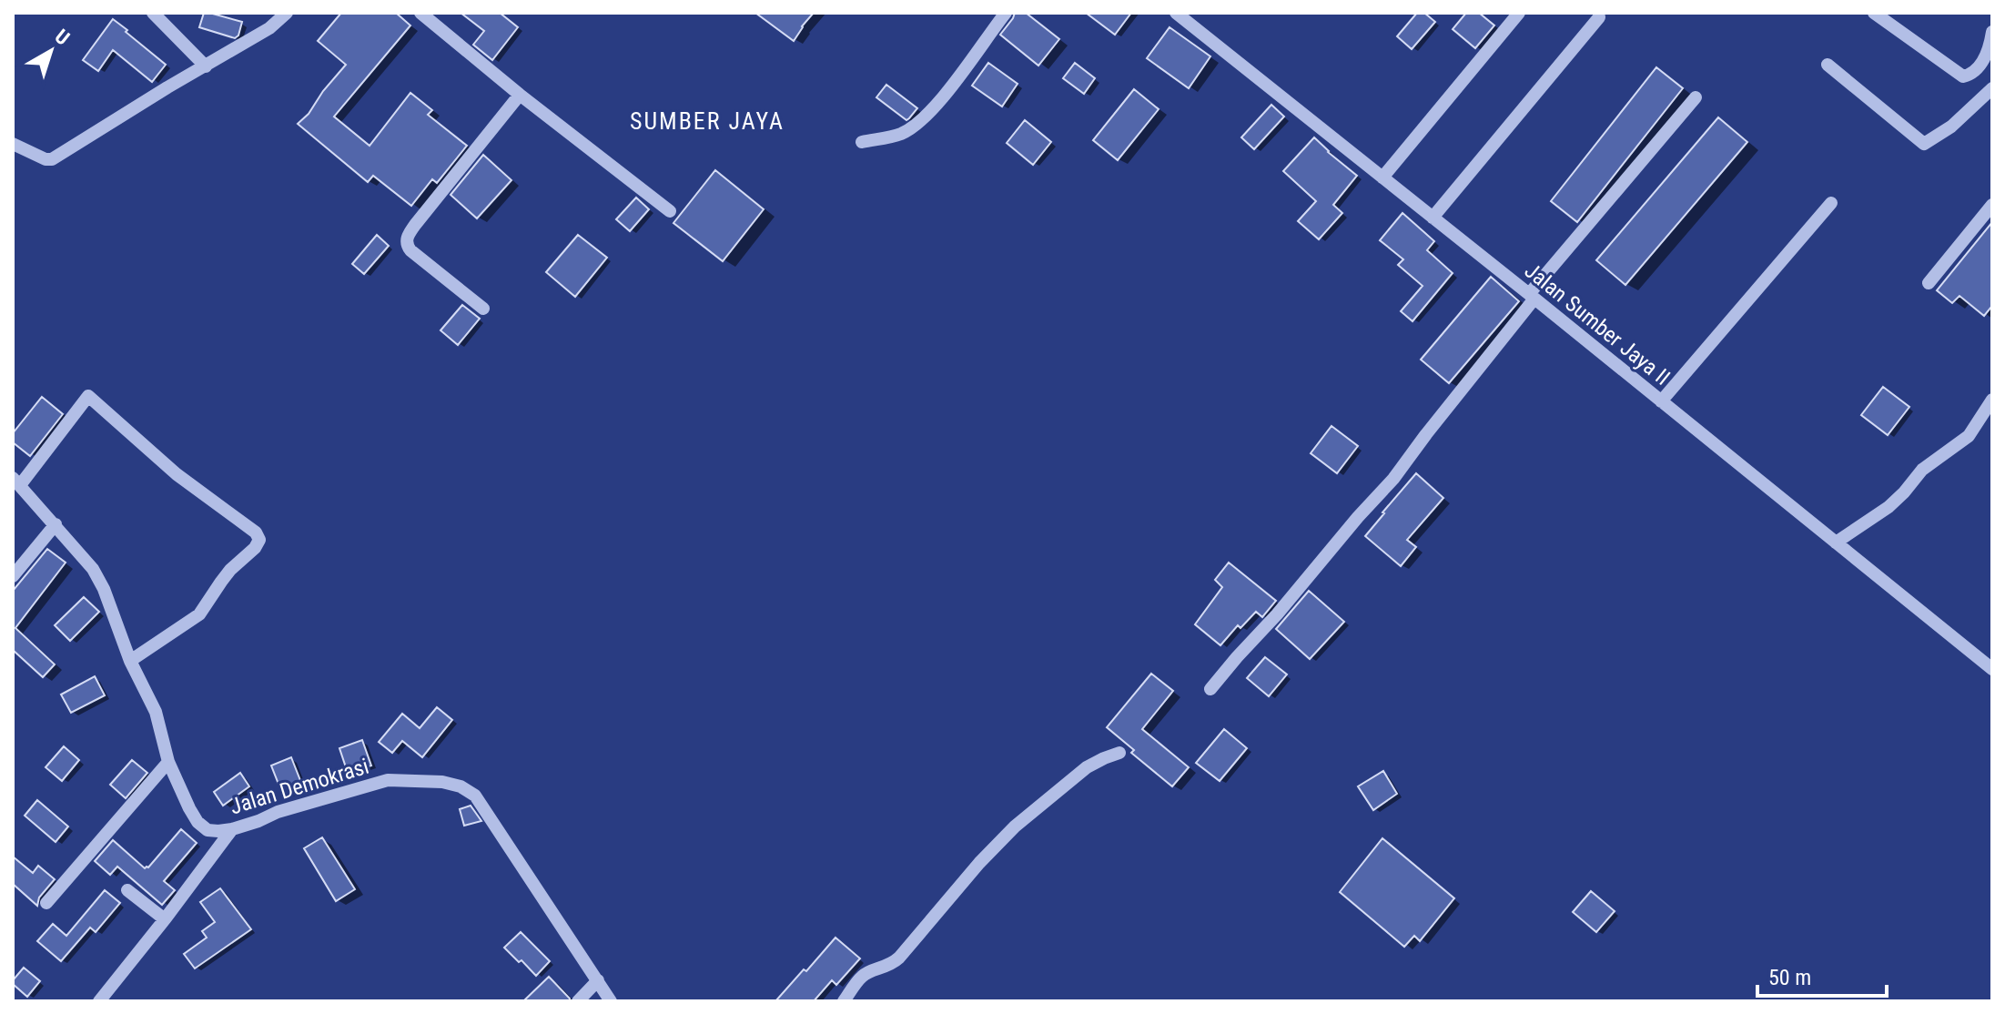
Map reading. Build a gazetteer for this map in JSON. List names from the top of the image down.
{
  "streets": {
    "street": ["Jalan Sumber Jaya II", "Jalan Demokrasi"]
  },
  "districts": ["SUMBER JAYA"],
  "scale_bar": "50 m",
  "north": "top right"
}
